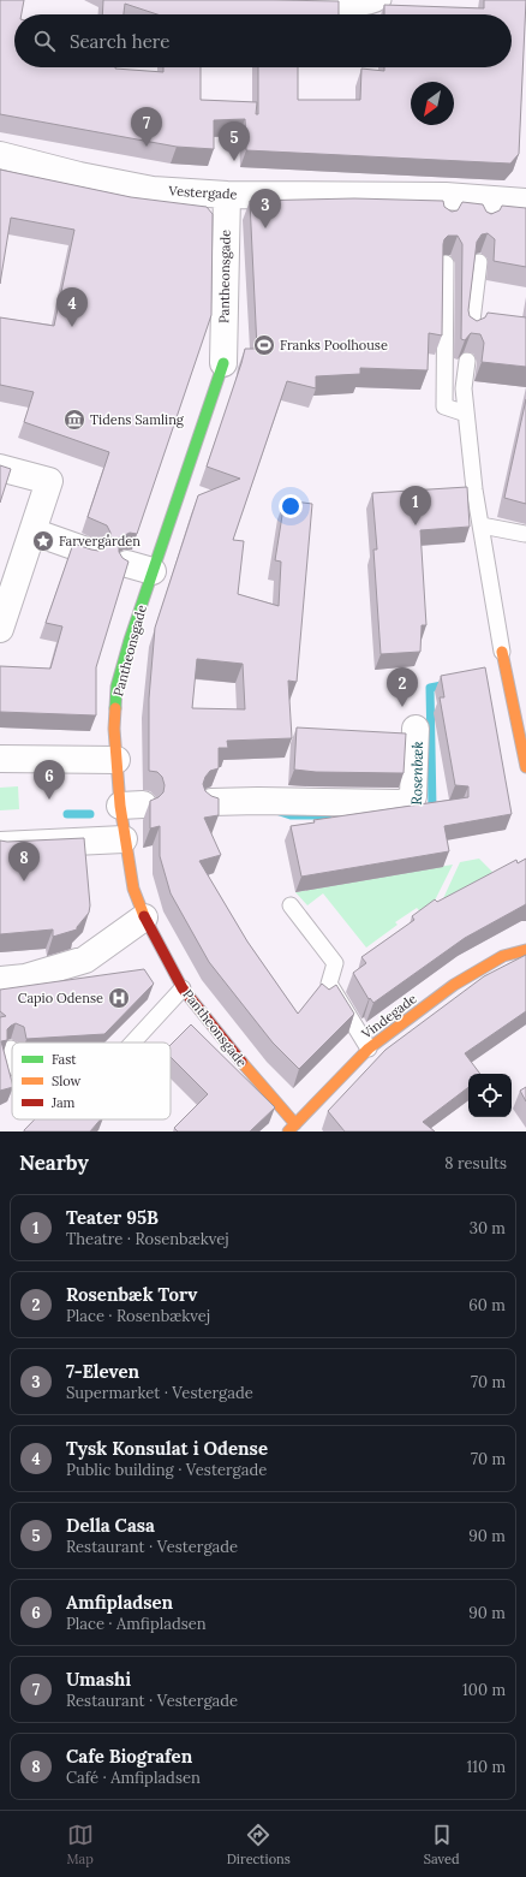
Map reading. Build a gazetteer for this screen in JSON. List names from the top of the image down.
{
  "streets": {
    "street": ["Vestergade", "Pantheonsgade", "Vindegade"]
  },
  "crossings": [
    ["Vestergade", "Pantheonsgade"],
    ["Pantheonsgade", "Vindegade"]
  ],
  "water": ["Rosenbæk"],
  "places": {
    "sports": ["Franks Poolhouse"],
    "museum": ["Tidens Samling"],
    "place": ["Farvergården"],
    "hospital": ["Capio Odense"]
  },
  "legend": ["Fast", "Slow", "Jam"],
  "north": "bottom left",
  "page": {
    "search": "Search here",
    "pins": [
      "7",
      "5",
      "3",
      "4",
      "1",
      "2",
      "6",
      "8"
    ],
    "heading": ["Nearby", "8 results"],
    "list": [
      {
        "mark": "1",
        "name": "Teater 95B",
        "note": "Theatre · Rosenbækvej",
        "value": "30 m"
      },
      {
        "mark": "2",
        "name": "Rosenbæk Torv",
        "note": "Place · Rosenbækvej",
        "value": "60 m"
      },
      {
        "mark": "3",
        "name": "7-Eleven",
        "note": "Supermarket · Vestergade",
        "value": "70 m"
      },
      {
        "mark": "4",
        "name": "Tysk Konsulat i Odense",
        "note": "Public building · Vestergade",
        "value": "70 m"
      },
      {
        "mark": "5",
        "name": "Della Casa",
        "note": "Restaurant · Vestergade",
        "value": "90 m"
      },
      {
        "mark": "6",
        "name": "Amfipladsen",
        "note": "Place · Amfipladsen",
        "value": "90 m"
      },
      {
        "mark": "7",
        "name": "Umashi",
        "note": "Restaurant · Vestergade",
        "value": "100 m"
      },
      {
        "mark": "8",
        "name": "Cafe Biografen",
        "note": "Café · Amfipladsen",
        "value": "110 m"
      }
    ],
    "nav": ["Map", "Directions", "Saved"]
  }
}
